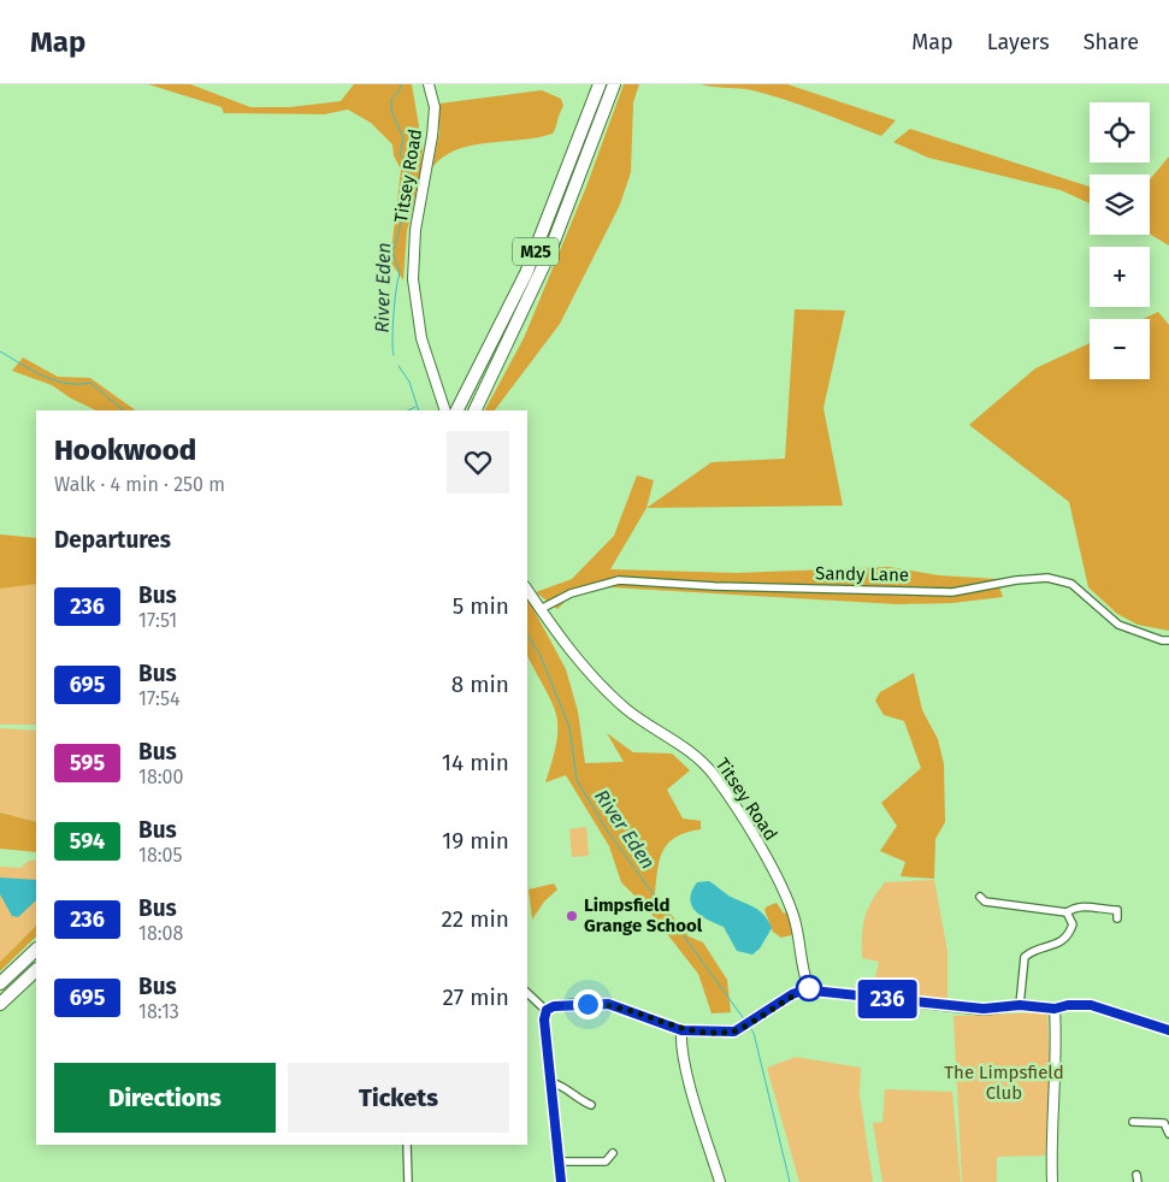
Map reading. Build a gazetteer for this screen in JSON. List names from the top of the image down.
{
  "streets": {
    "highway": ["M25"],
    "main road": ["Titsey Road"],
    "street": ["Sandy Lane"]
  },
  "crossings": [
    ["Titsey Road", "Sandy Lane"]
  ],
  "water": ["River Eden"],
  "parks": ["The Limpsfield Club"],
  "places": ["Limpsfield Grange School"],
  "lines": ["bus line 236"],
  "page": {
    "header": "Map",
    "nav": ["Map", "Layers", "Share"],
    "on_map": "236",
    "map_buttons": ["+", "−"],
    "heading": [
      ["Hookwood", "Walk · 4 min · 250 m"],
      "Departures"
    ],
    "list": [
      {
        "mark": "236",
        "name": "Bus",
        "note": "17:51",
        "value": "5 min"
      },
      {
        "mark": "695",
        "name": "Bus",
        "note": "17:54",
        "value": "8 min"
      },
      {
        "mark": "595",
        "name": "Bus",
        "note": "18:00",
        "value": "14 min"
      },
      {
        "mark": "594",
        "name": "Bus",
        "note": "18:05",
        "value": "19 min"
      },
      {
        "mark": "236",
        "name": "Bus",
        "note": "18:08",
        "value": "22 min"
      },
      {
        "mark": "695",
        "name": "Bus",
        "note": "18:13",
        "value": "27 min"
      }
    ],
    "buttons": ["Directions", "Tickets"]
  }
}
